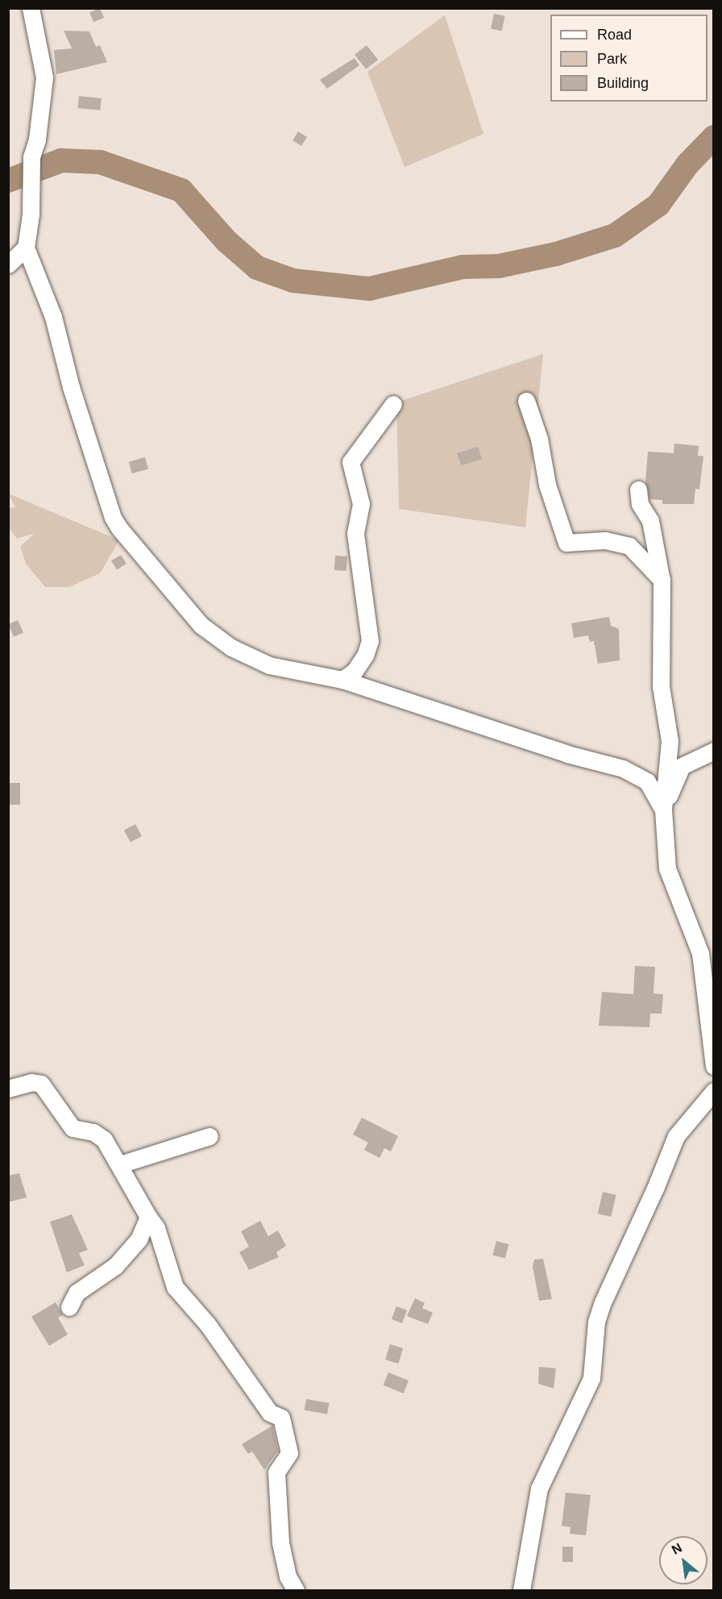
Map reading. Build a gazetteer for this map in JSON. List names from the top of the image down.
{
  "legend": ["Road", "Park", "Building"],
  "north": "top left"
}
